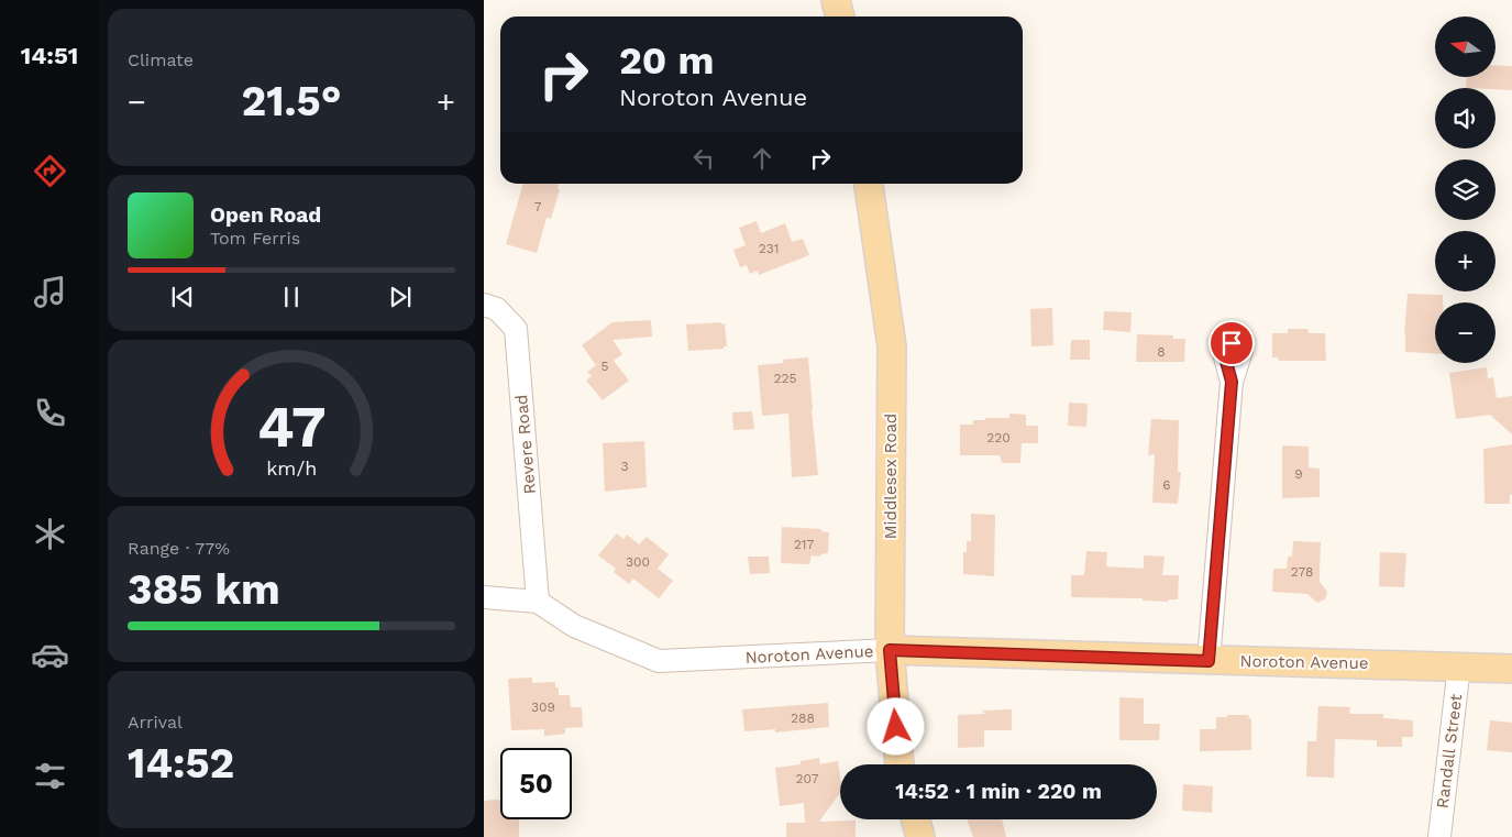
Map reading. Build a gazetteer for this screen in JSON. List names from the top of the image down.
{
  "streets": {
    "main road": ["Middlesex Road", "Noroton Avenue"],
    "street": ["Revere Road", "Randall Street"]
  },
  "crossings": [
    ["Revere Road", "Noroton Avenue"],
    ["Middlesex Road", "Noroton Avenue"],
    ["Noroton Avenue", "Randall Street"]
  ],
  "house_numbers": [
    "7",
    "231",
    "8",
    "5",
    "225",
    "220",
    "3",
    "9",
    "6",
    "217",
    "300",
    "278",
    "309",
    "288",
    "207"
  ],
  "north": "left",
  "page": {
    "tabs": "14:51",
    "tile": [
      "Climate",
      ["Range · 77%", "385 km"],
      ["Arrival", "14:52"]
    ],
    "map_buttons": ["+", "−"],
    "turn": ["20 m", "Noroton Avenue"],
    "heat": ["−", "21.5°", "+"],
    "song": ["Open Road", "Tom Ferris"],
    "limit": "50",
    "trip": "14:52 · 1 min · 220 m",
    "gauge": ["47", "km/h"]
  }
}
